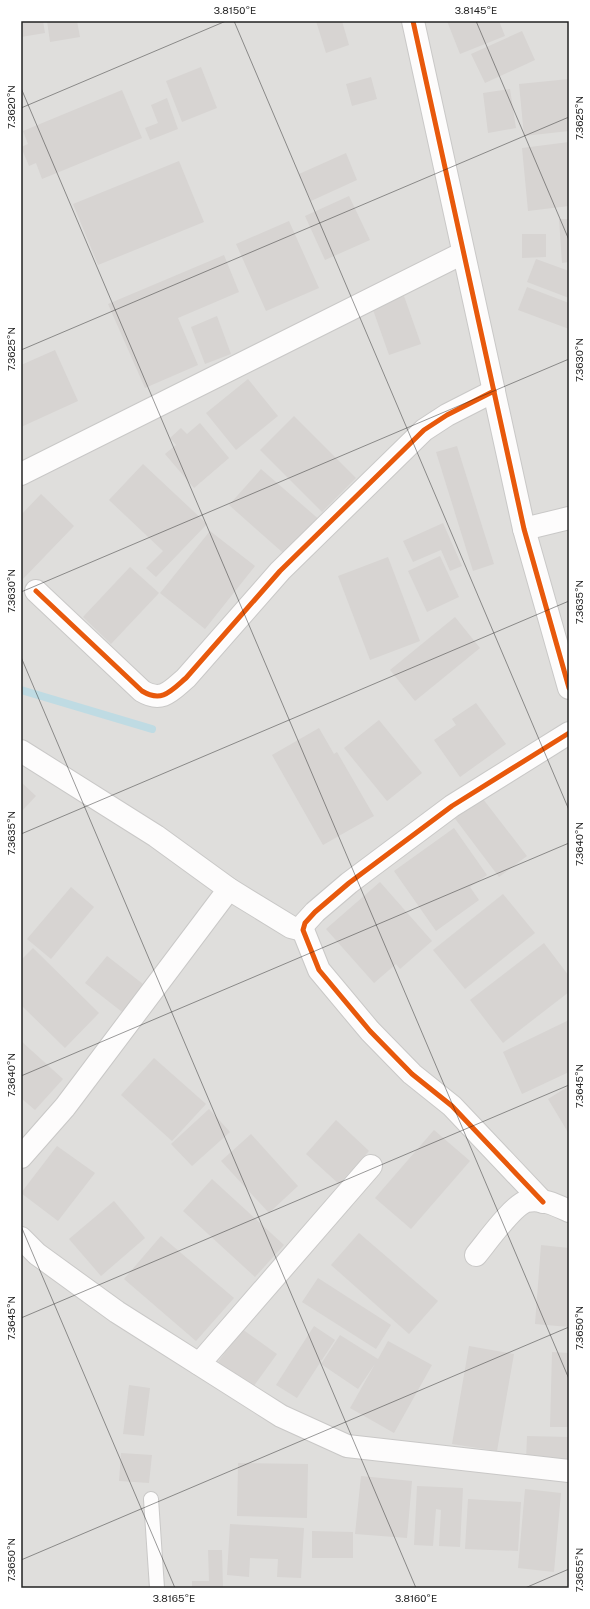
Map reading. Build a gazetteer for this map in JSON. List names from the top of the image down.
{
  "coordinates": [
    "3.8150°E",
    "3.8145°E",
    "7.3620°N",
    "7.3625°N",
    "7.3630°N",
    "7.3635°N",
    "7.3640°N",
    "7.3645°N",
    "7.3650°N",
    "7.3655°N",
    "3.8165°E",
    "3.8160°E"
  ]
}
